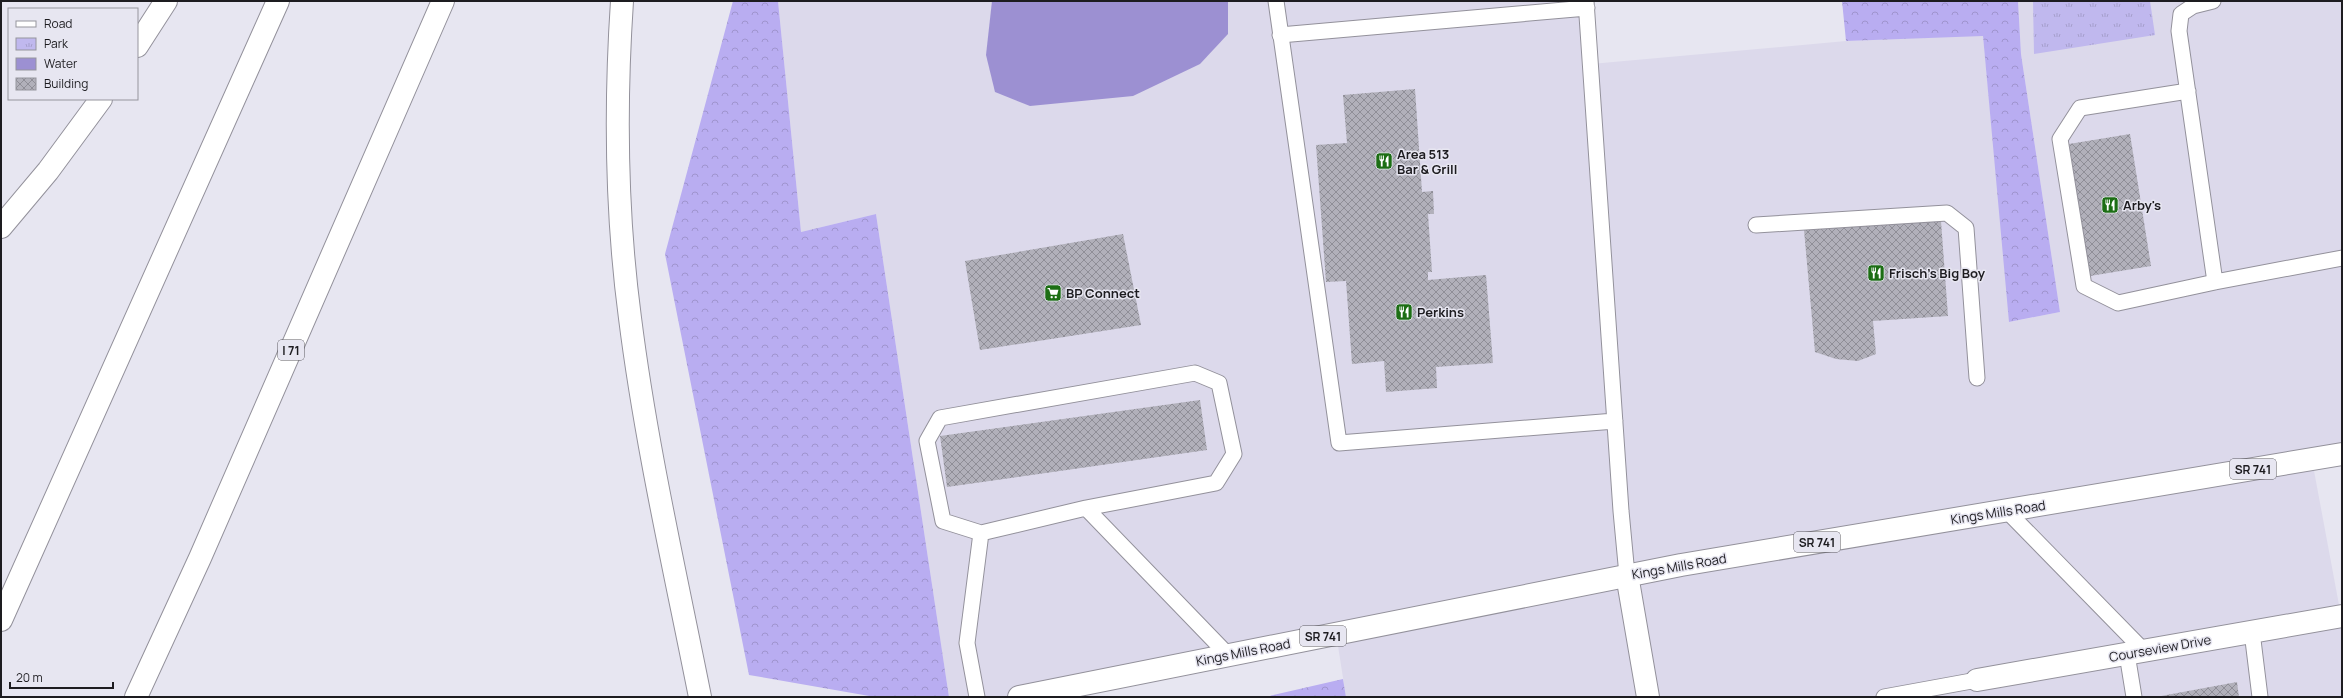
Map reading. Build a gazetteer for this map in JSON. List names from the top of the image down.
{
  "streets": {
    "main road": [
      "I 71",
      "SR 741",
      "Kings Mills Road",
      "Courseview Drive"
    ]
  },
  "places": {
    "restaurant": [
      "Area 513 Bar & Grill",
      "Arby's",
      "Frisch's Big Boy",
      "Perkins"
    ],
    "supermarket": ["BP Connect"]
  },
  "legend": [
    "Road",
    "Park",
    "Water",
    "Building"
  ],
  "scale_bar": "20 m"
}
